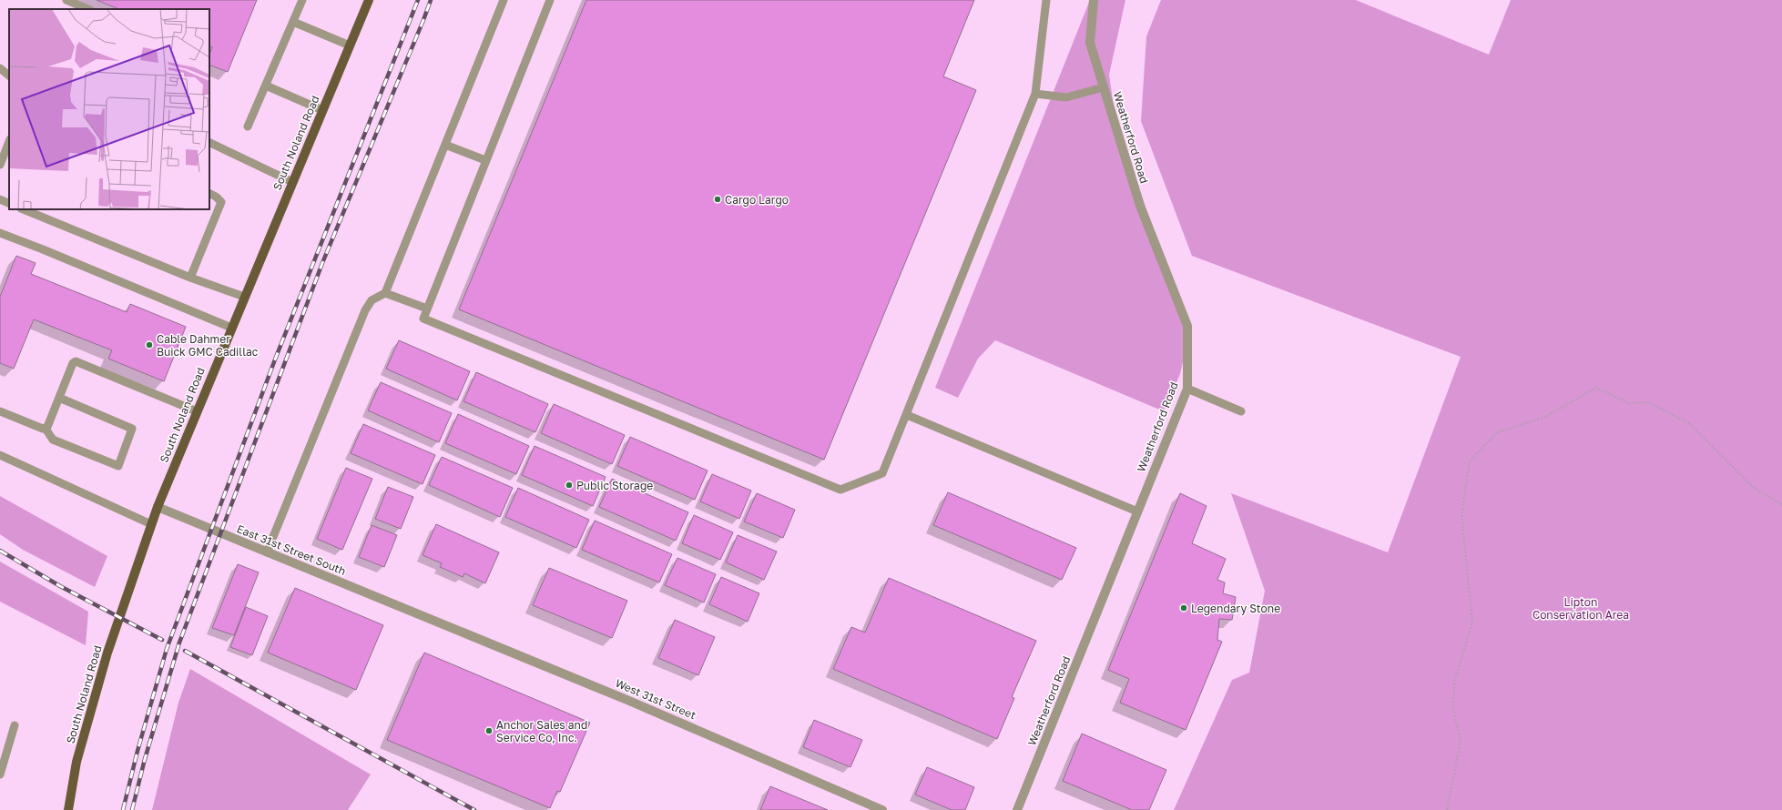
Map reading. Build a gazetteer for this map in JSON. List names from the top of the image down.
{
  "streets": {
    "main road": ["South Noland Road"],
    "street": ["Weatherford Road", "East 31st Street South", "West 31st Street"]
  },
  "crossings": [
    ["South Noland Road", "East 31st Street South"],
    ["East 31st Street South", "West 31st Street"]
  ],
  "parks": ["Lipton Conservation Area"],
  "places": [
    "Cargo Largo",
    "Cable Dahmer Buick GMC Cadillac",
    "Public Storage",
    "Legendary Stone",
    "Anchor Sales and Service Co, Inc."
  ]
}
